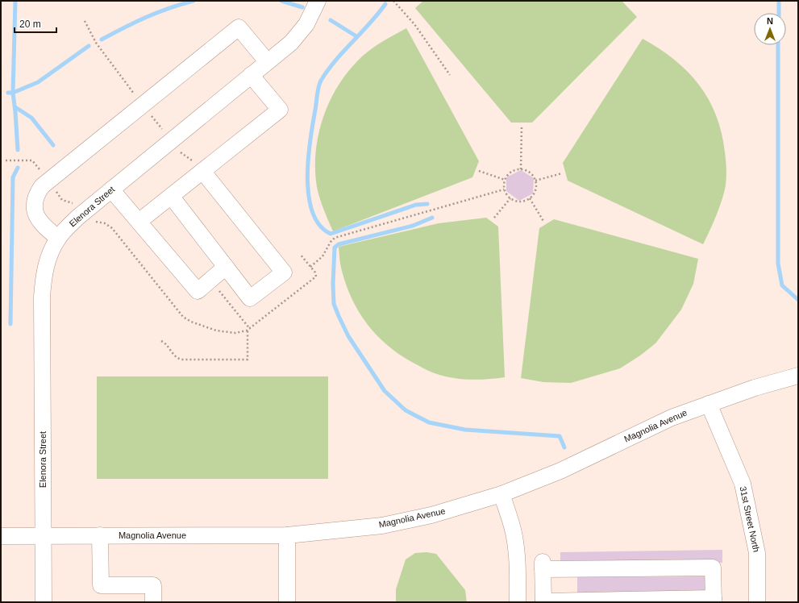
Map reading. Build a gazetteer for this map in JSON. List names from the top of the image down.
{
  "streets": {
    "street": ["Elenora Street", "Magnolia Avenue", "31st Street North"]
  },
  "crossings": [
    ["Elenora Street", "Magnolia Avenue"],
    ["Magnolia Avenue", "31st Street North"]
  ],
  "scale_bar": "20 m",
  "north": "top"
}
